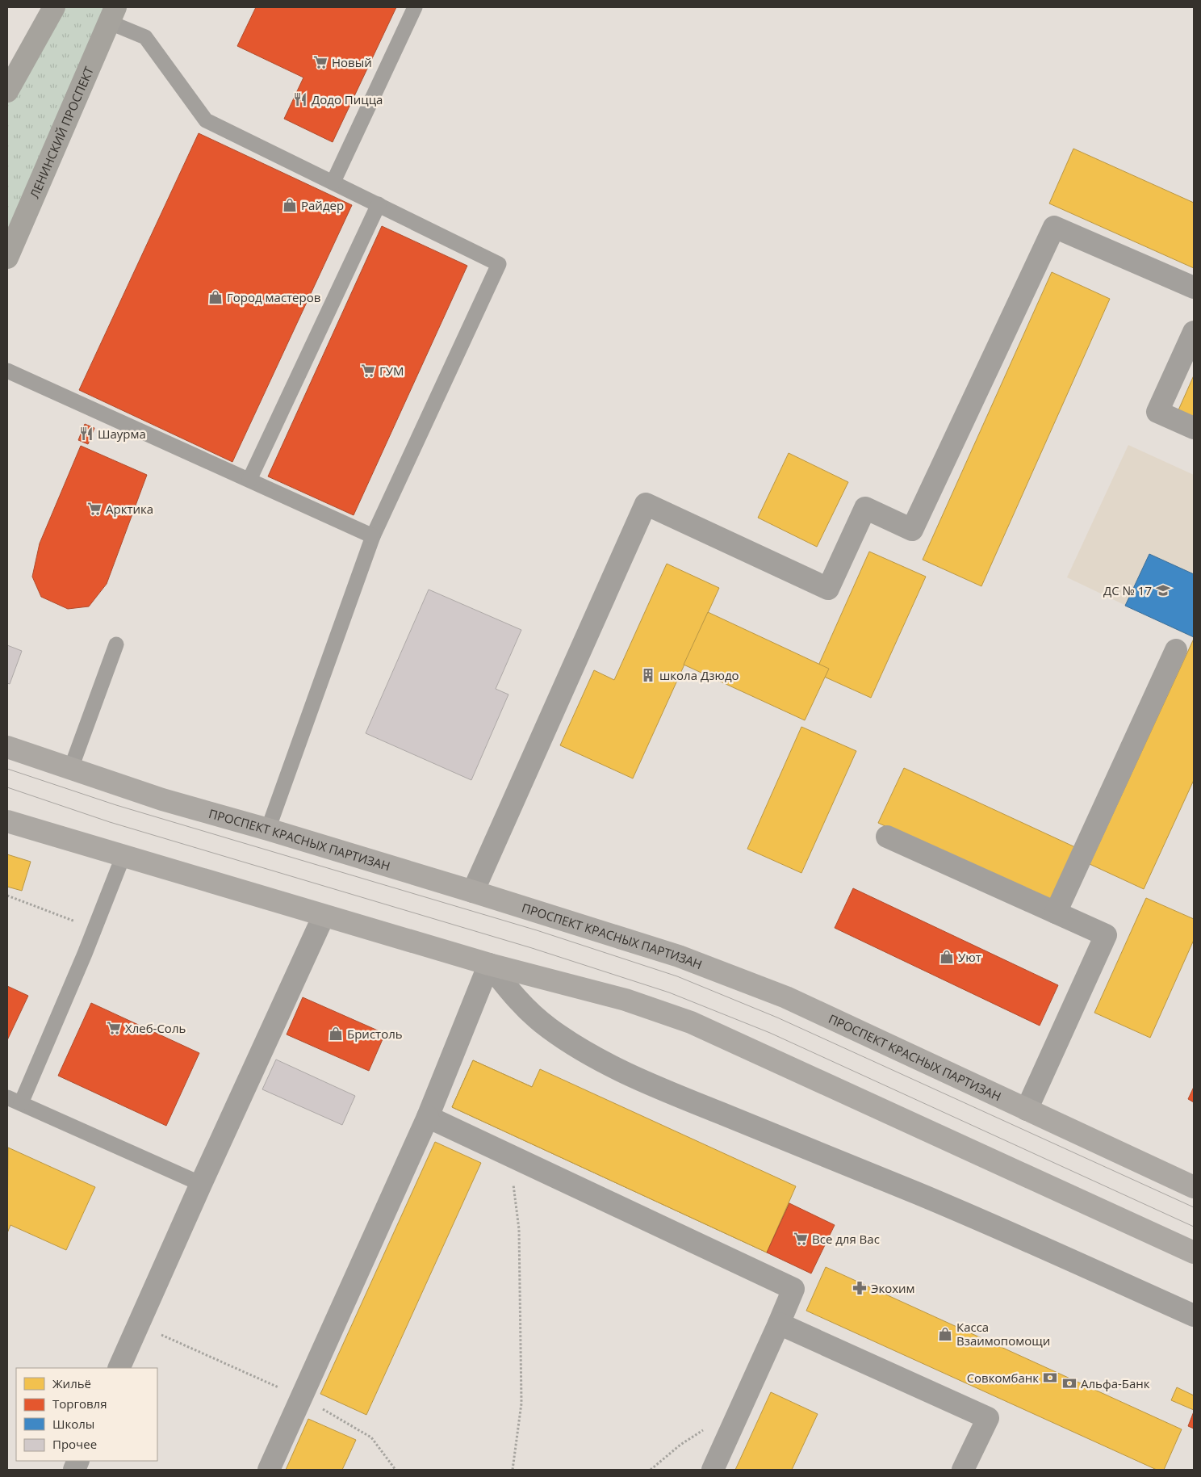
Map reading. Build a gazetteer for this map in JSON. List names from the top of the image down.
{
  "streets": {
    "main road": ["ЛЕНИНСКИЙ ПРОСПЕКТ", "ПРОСПЕКТ КРАСНЫХ ПАРТИЗАН"]
  },
  "places": {
    "supermarket": [
      "Новый",
      "ГУМ",
      "Арктика",
      "Хлеб-Соль",
      "Все для Вас"
    ],
    "restaurant": ["Додо Пицца", "Шаурма"],
    "shop": [
      "Райдер",
      "Город мастеров",
      "Уют",
      "Бристоль",
      "Касса Взаимопомощи"
    ],
    "school or university": ["ДС № 17"],
    "building": ["школа Дзюдо"],
    "pharmacy": ["Экохим"],
    "bank": ["Совкомбанк", "Альфа-Банк"]
  },
  "legend": [
    "Жильё",
    "Торговля",
    "Школы",
    "Прочее"
  ]
}
